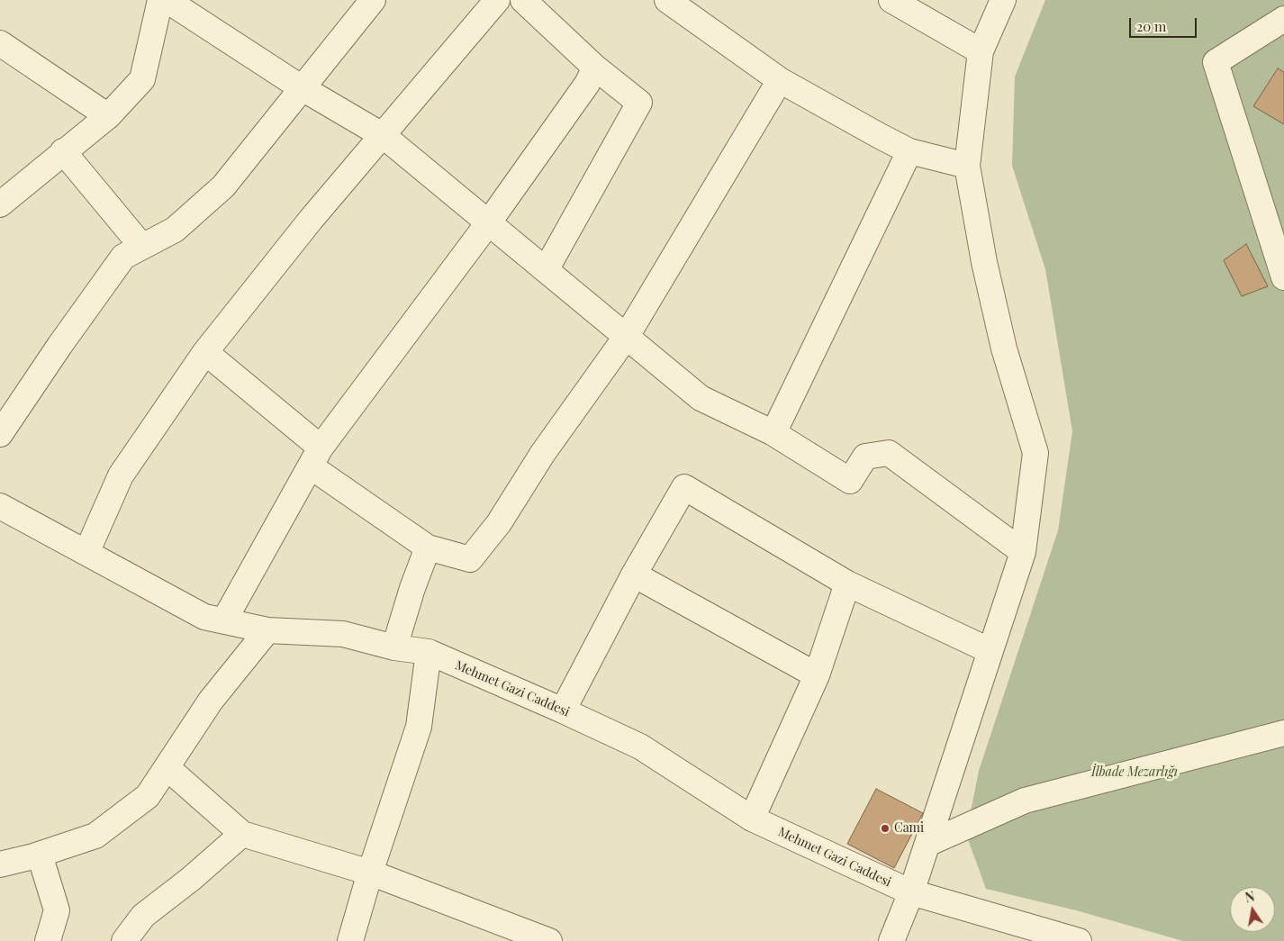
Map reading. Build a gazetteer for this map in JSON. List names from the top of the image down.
{
  "streets": {
    "street": ["Mehmet Gazi Caddesi"]
  },
  "parks": ["İlbade Mezarlığı"],
  "places": ["Cami"],
  "scale_bar": "20 m",
  "north": "top"
}
